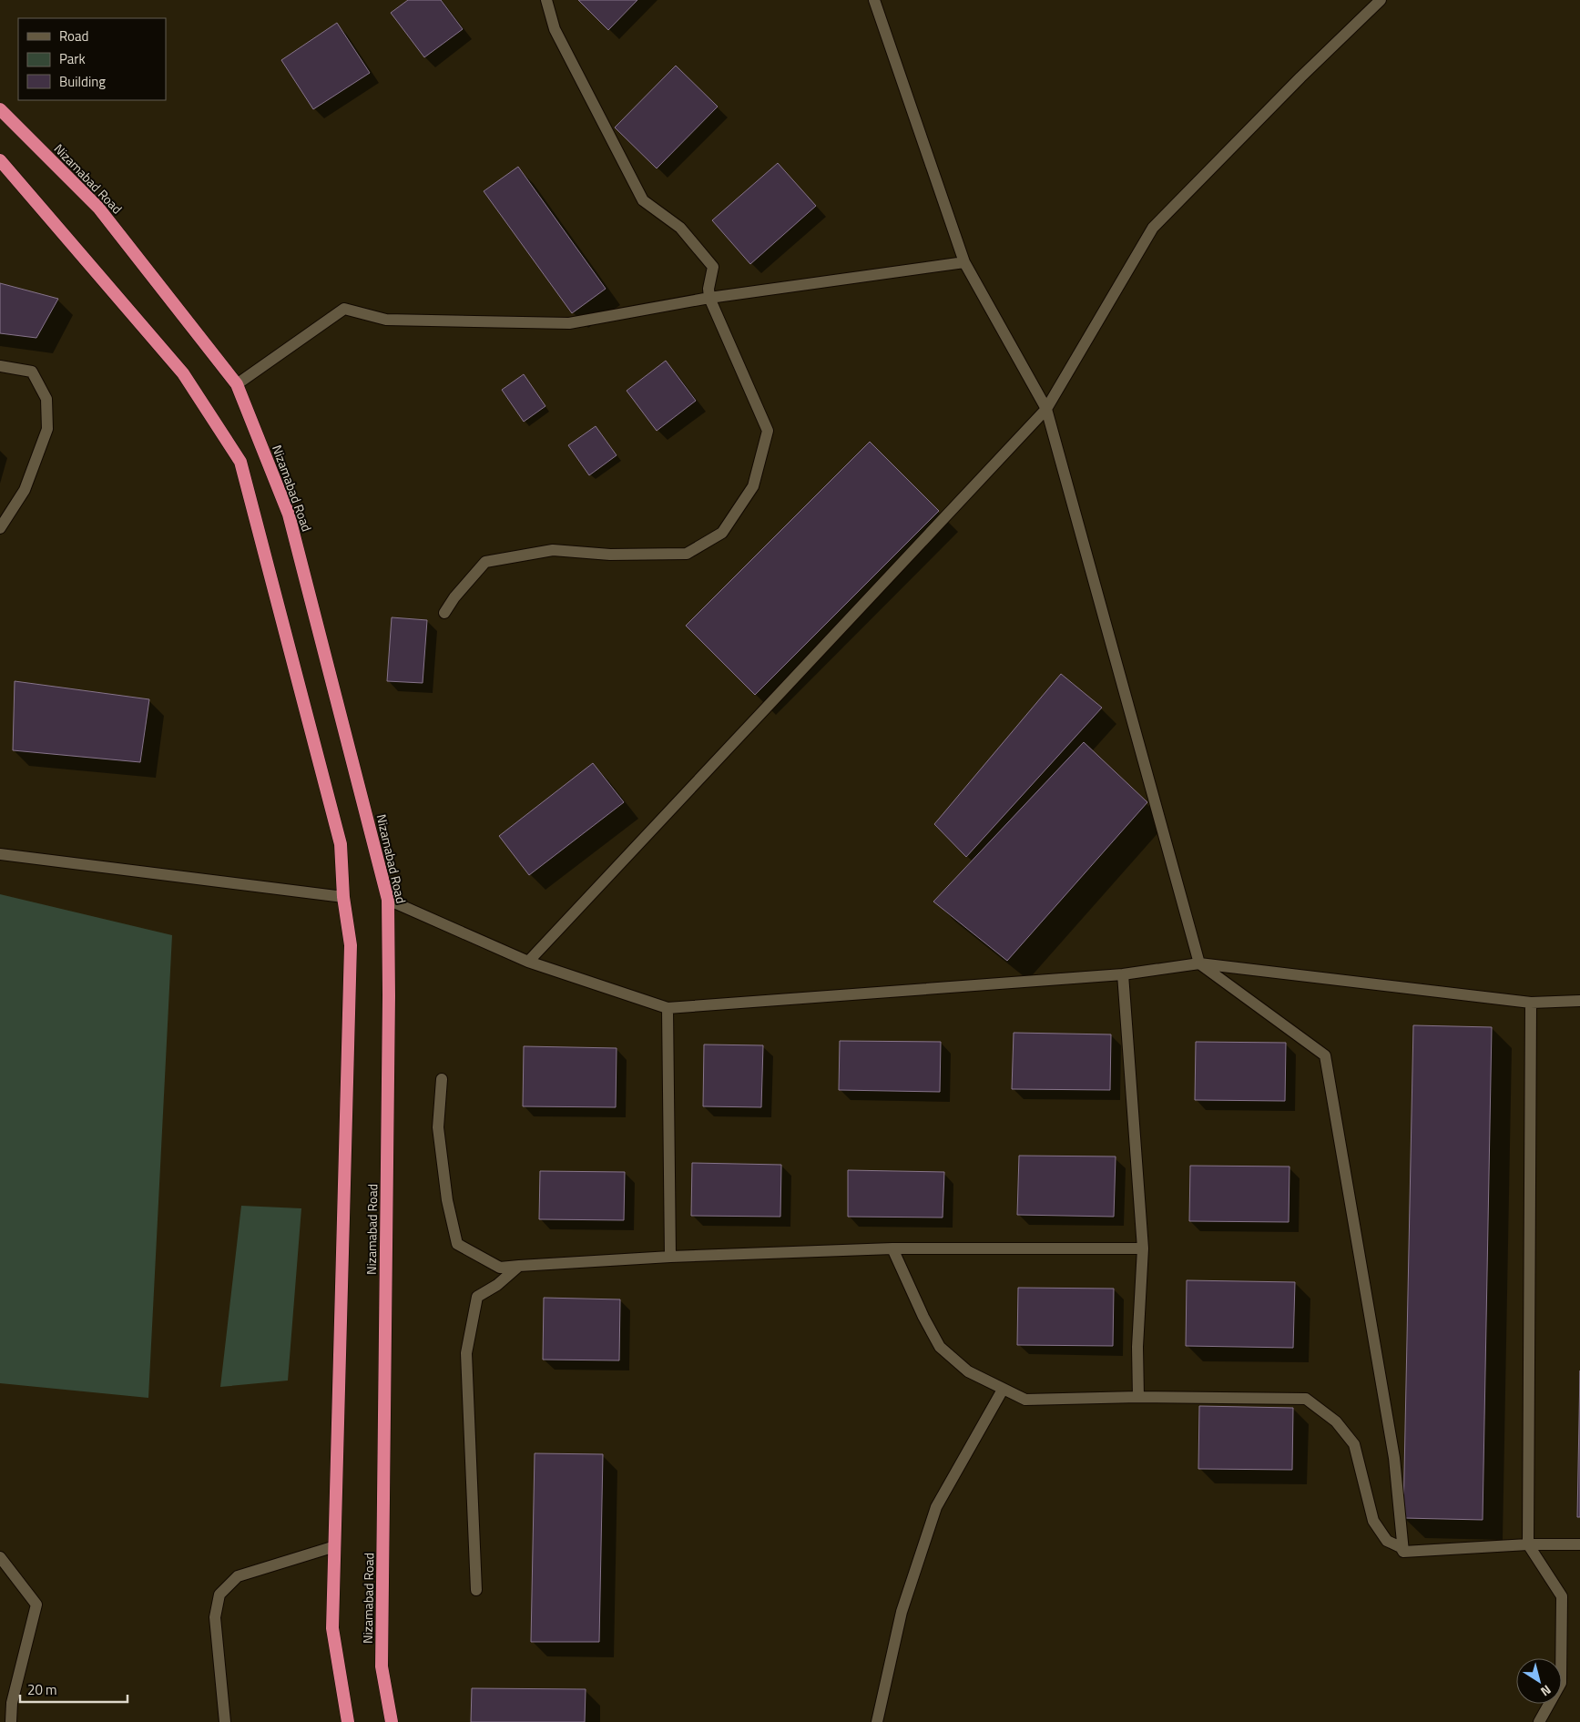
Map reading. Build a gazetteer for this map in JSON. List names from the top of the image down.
{
  "streets": {
    "highway": ["Nizamabad Road"]
  },
  "legend": ["Road", "Park", "Building"],
  "scale_bar": "20 m",
  "north": "bottom right"
}
